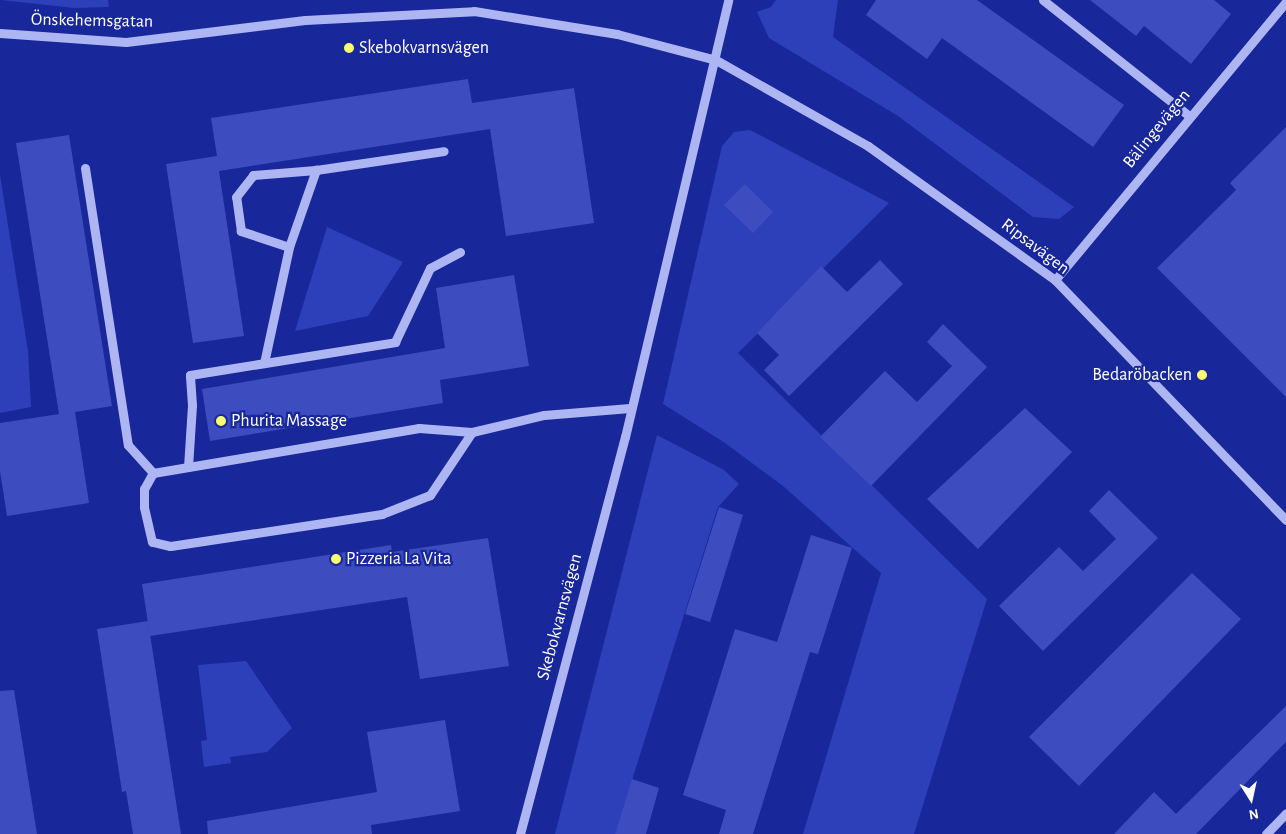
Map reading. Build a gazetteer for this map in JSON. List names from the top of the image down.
{
  "streets": {
    "street": [
      "Önskehemsgatan",
      "Bälingevägen",
      "Ripsavägen",
      "Skebokvarnsvägen"
    ]
  },
  "crossings": [
    ["Önskehemsgatan", "Ripsavägen"],
    ["Önskehemsgatan", "Skebokvarnsvägen"],
    ["Bälingevägen", "Ripsavägen"],
    ["Ripsavägen", "Skebokvarnsvägen"]
  ],
  "places": [
    "Skebokvarnsvägen",
    "Bedaröbacken",
    "Phurita Massage",
    "Pizzeria La Vita"
  ],
  "north": "bottom"
}
